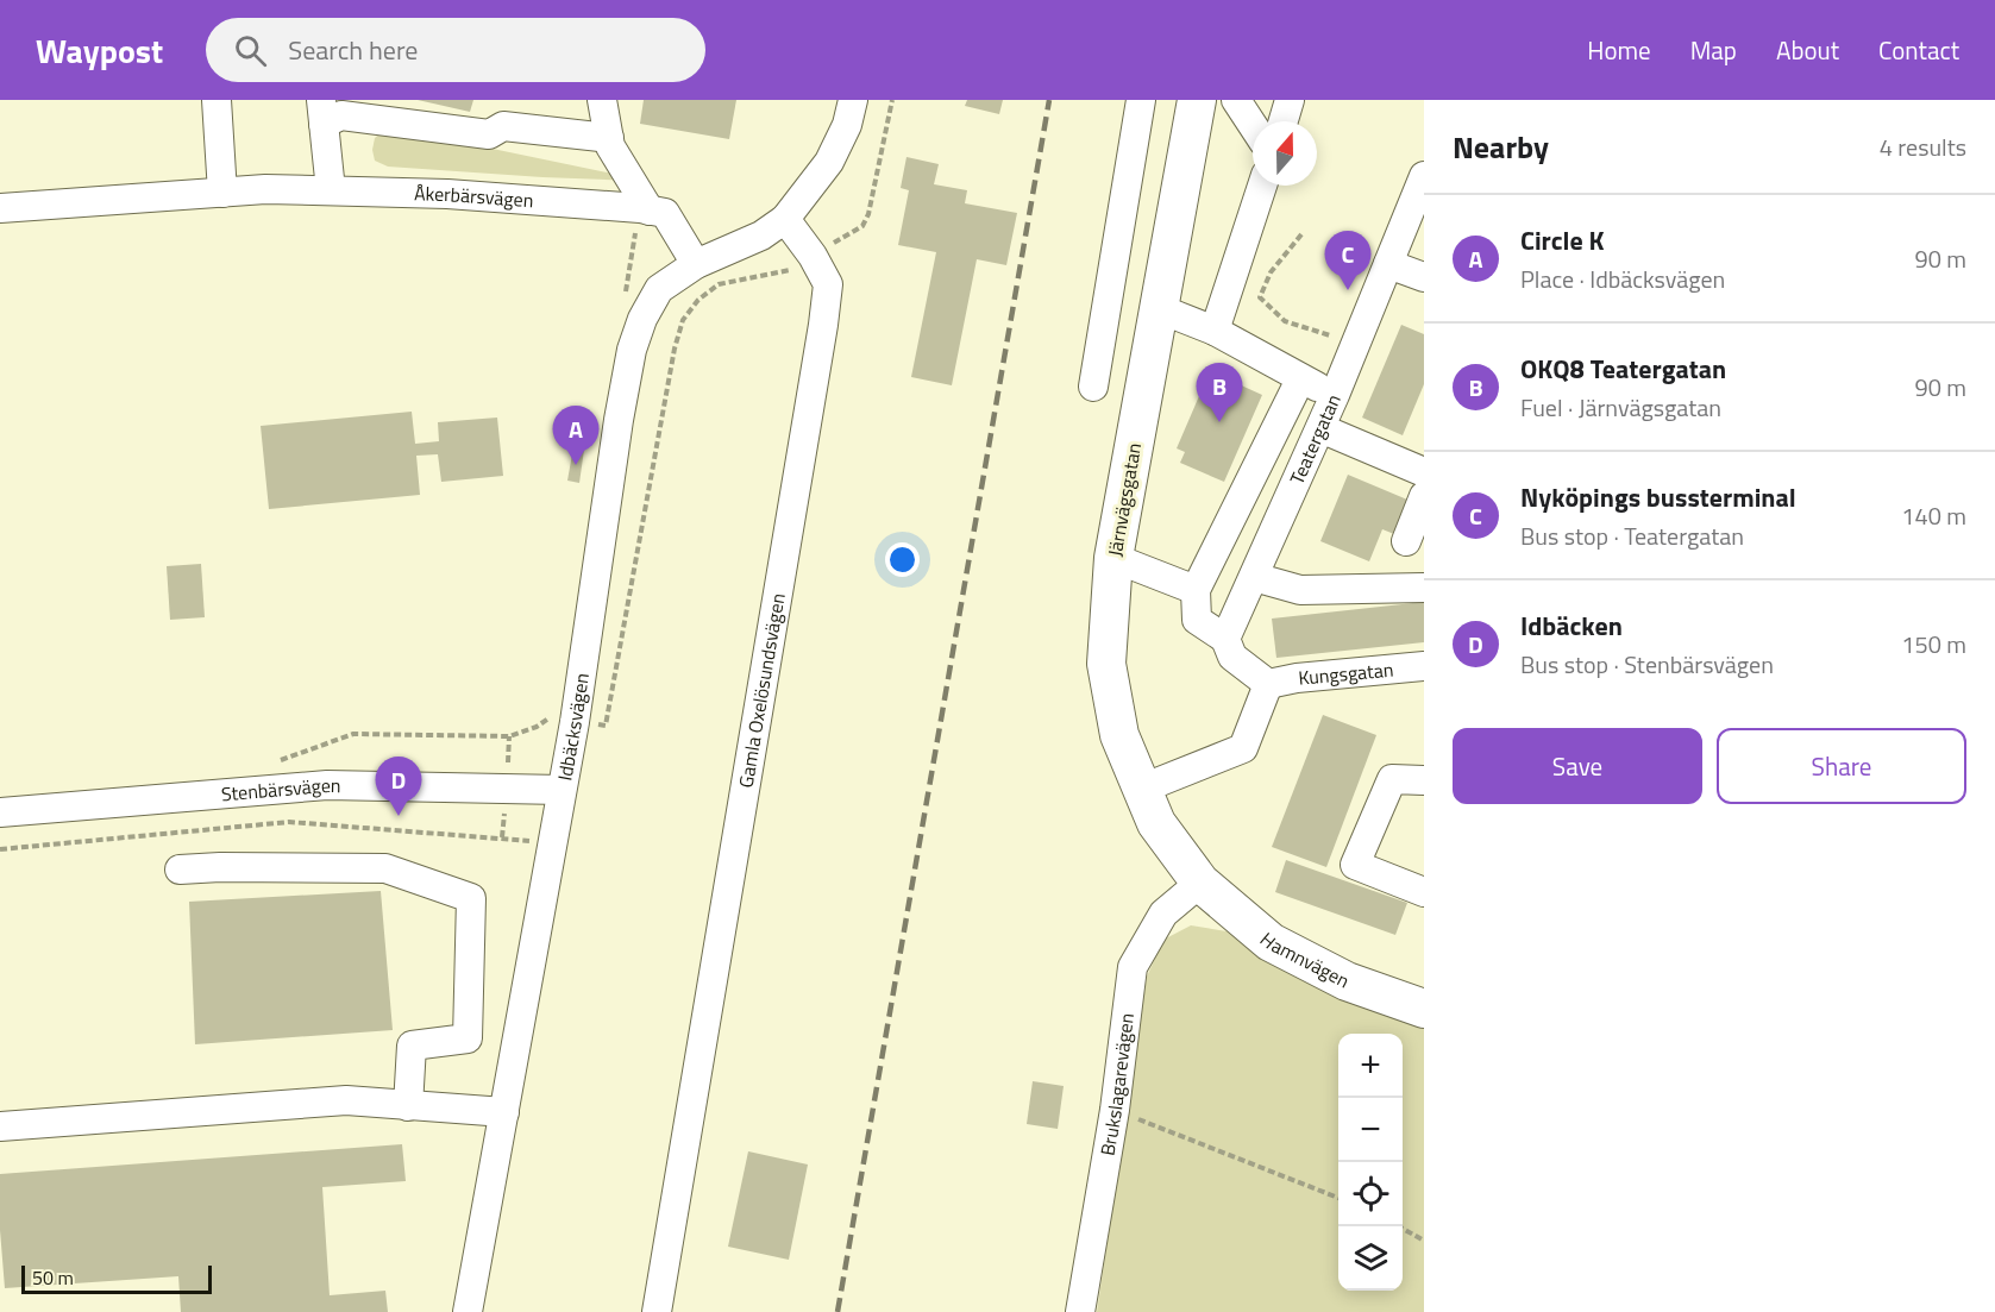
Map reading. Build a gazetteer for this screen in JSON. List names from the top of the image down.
{
  "streets": {
    "main road": ["Järnvägsgatan", "Hamnvägen"],
    "street": [
      "Åkerbärsvägen",
      "Teatergatan",
      "Kungsgatan",
      "Gamla Oxelösundsvägen",
      "Idbäcksvägen",
      "Stenbärsvägen",
      "Brukslagarevägen"
    ]
  },
  "crossings": [
    ["Järnvägsgatan", "Hamnvägen"],
    ["Järnvägsgatan", "Brukslagarevägen"],
    ["Gamla Oxelösundsvägen", "Idbäcksvägen"],
    ["Idbäcksvägen", "Stenbärsvägen"],
    ["Hamnvägen", "Brukslagarevägen"]
  ],
  "scale_bar": "50 m",
  "north": "top",
  "page": {
    "header": "Waypost",
    "search": "Search here",
    "nav": [
      "Home",
      "Map",
      "About",
      "Contact"
    ],
    "heading": ["Nearby", "4 results"],
    "list": [
      {
        "mark": "A",
        "name": "Circle K",
        "note": "Place · Idbäcksvägen",
        "value": "90 m"
      },
      {
        "mark": "B",
        "name": "OKQ8 Teatergatan",
        "note": "Fuel · Järnvägsgatan",
        "value": "90 m"
      },
      {
        "mark": "C",
        "name": "Nyköpings bussterminal",
        "note": "Bus stop · Teatergatan",
        "value": "140 m"
      },
      {
        "mark": "D",
        "name": "Idbäcken",
        "note": "Bus stop · Stenbärsvägen",
        "value": "150 m"
      }
    ],
    "pins": [
      "C",
      "B",
      "A",
      "D"
    ],
    "buttons": ["Save", "Share"],
    "map_buttons": ["+", "−"],
    "scale": "50 m"
  }
}
